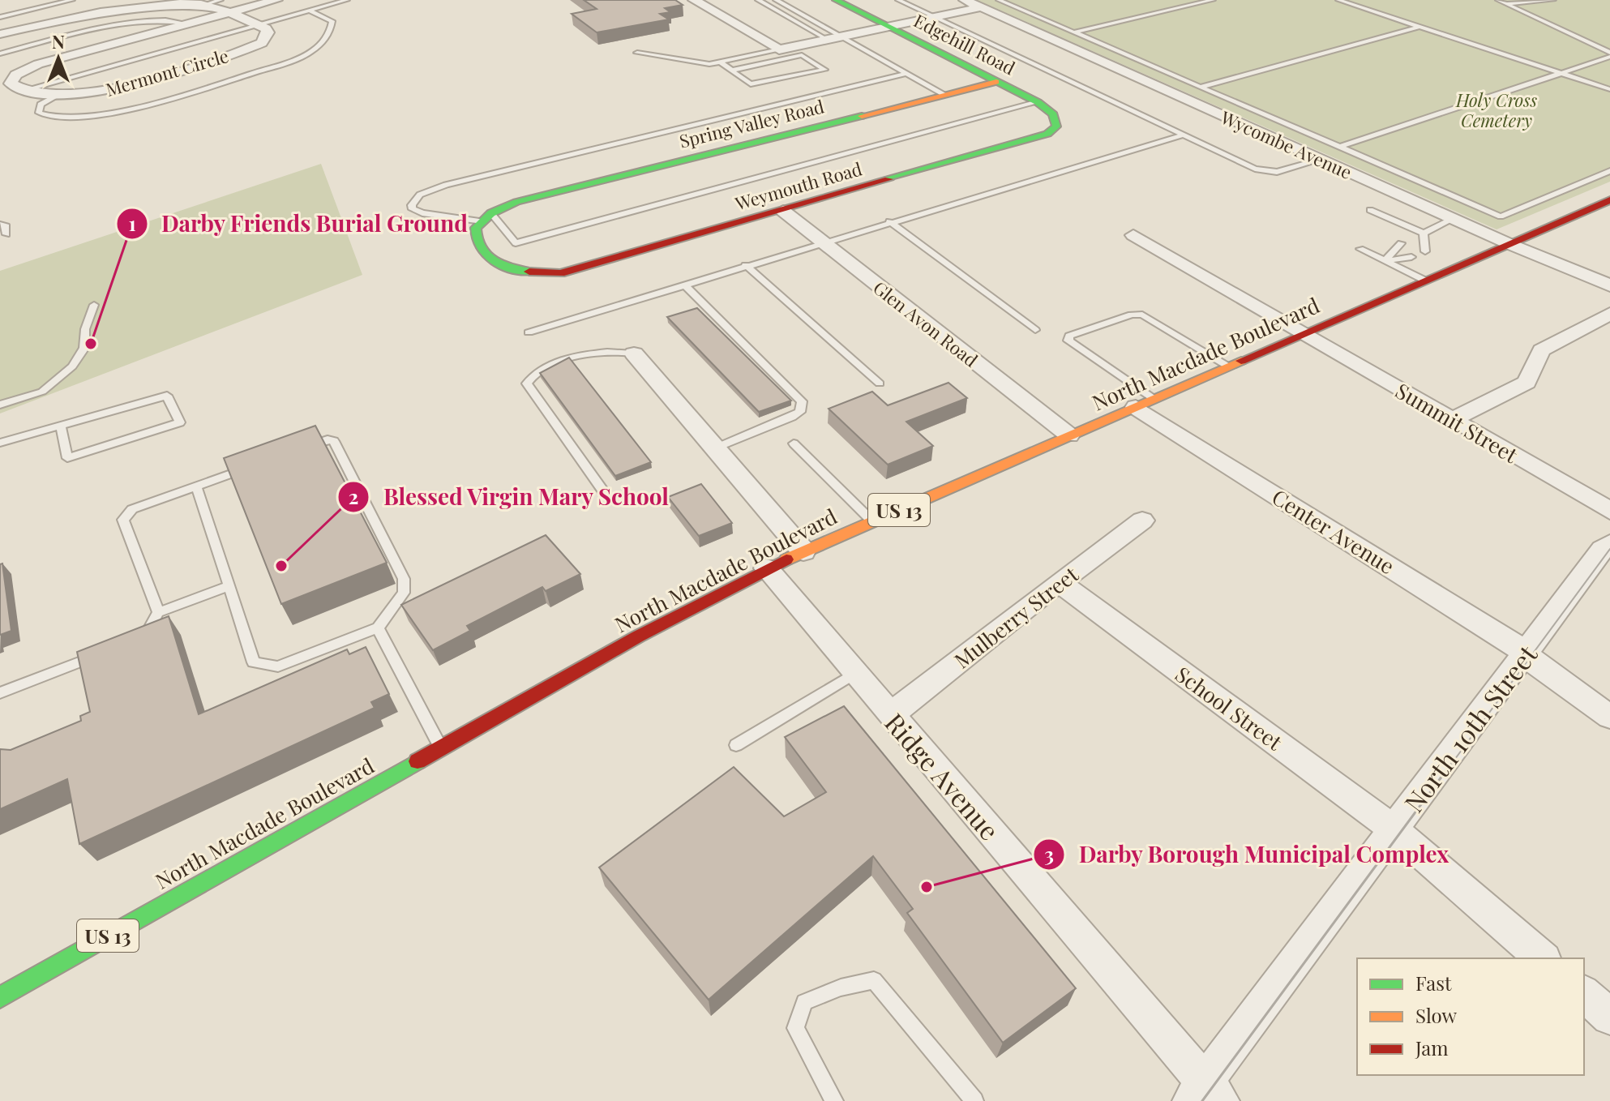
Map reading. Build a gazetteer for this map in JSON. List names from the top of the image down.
{
  "streets": {
    "street": [
      "Edgehill Road",
      "Mermont Circle",
      "Spring Valley Road",
      "Wycombe Avenue",
      "Weymouth Road",
      "Glen Avon Road",
      "North Macdade Boulevard",
      "Summit Street",
      "US 13",
      "Center Avenue",
      "Mulberry Street",
      "School Street",
      "North 10th Street",
      "Ridge Avenue"
    ]
  },
  "crossings": [
    ["Edgehill Road", "Spring Valley Road"],
    ["Edgehill Road", "Weymouth Road"],
    ["Spring Valley Road", "Weymouth Road"],
    ["Wycombe Avenue", "North Macdade Boulevard"],
    ["Weymouth Road", "Glen Avon Road"],
    ["Glen Avon Road", "North Macdade Boulevard"],
    ["North Macdade Boulevard", "Summit Street"],
    ["North Macdade Boulevard", "Center Avenue"],
    ["North Macdade Boulevard", "Ridge Avenue"],
    ["Center Avenue", "North 10th Street"],
    ["Mulberry Street", "School Street"],
    ["Mulberry Street", "Ridge Avenue"],
    ["School Street", "North 10th Street"],
    ["North 10th Street", "Ridge Avenue"]
  ],
  "parks": ["Holy Cross Cemetery"],
  "places": ["Darby Friends Burial Ground", "Blessed Virgin Mary School", "Darby Borough Municipal Complex"],
  "legend": ["Fast", "Slow", "Jam"],
  "north": "top"
}
